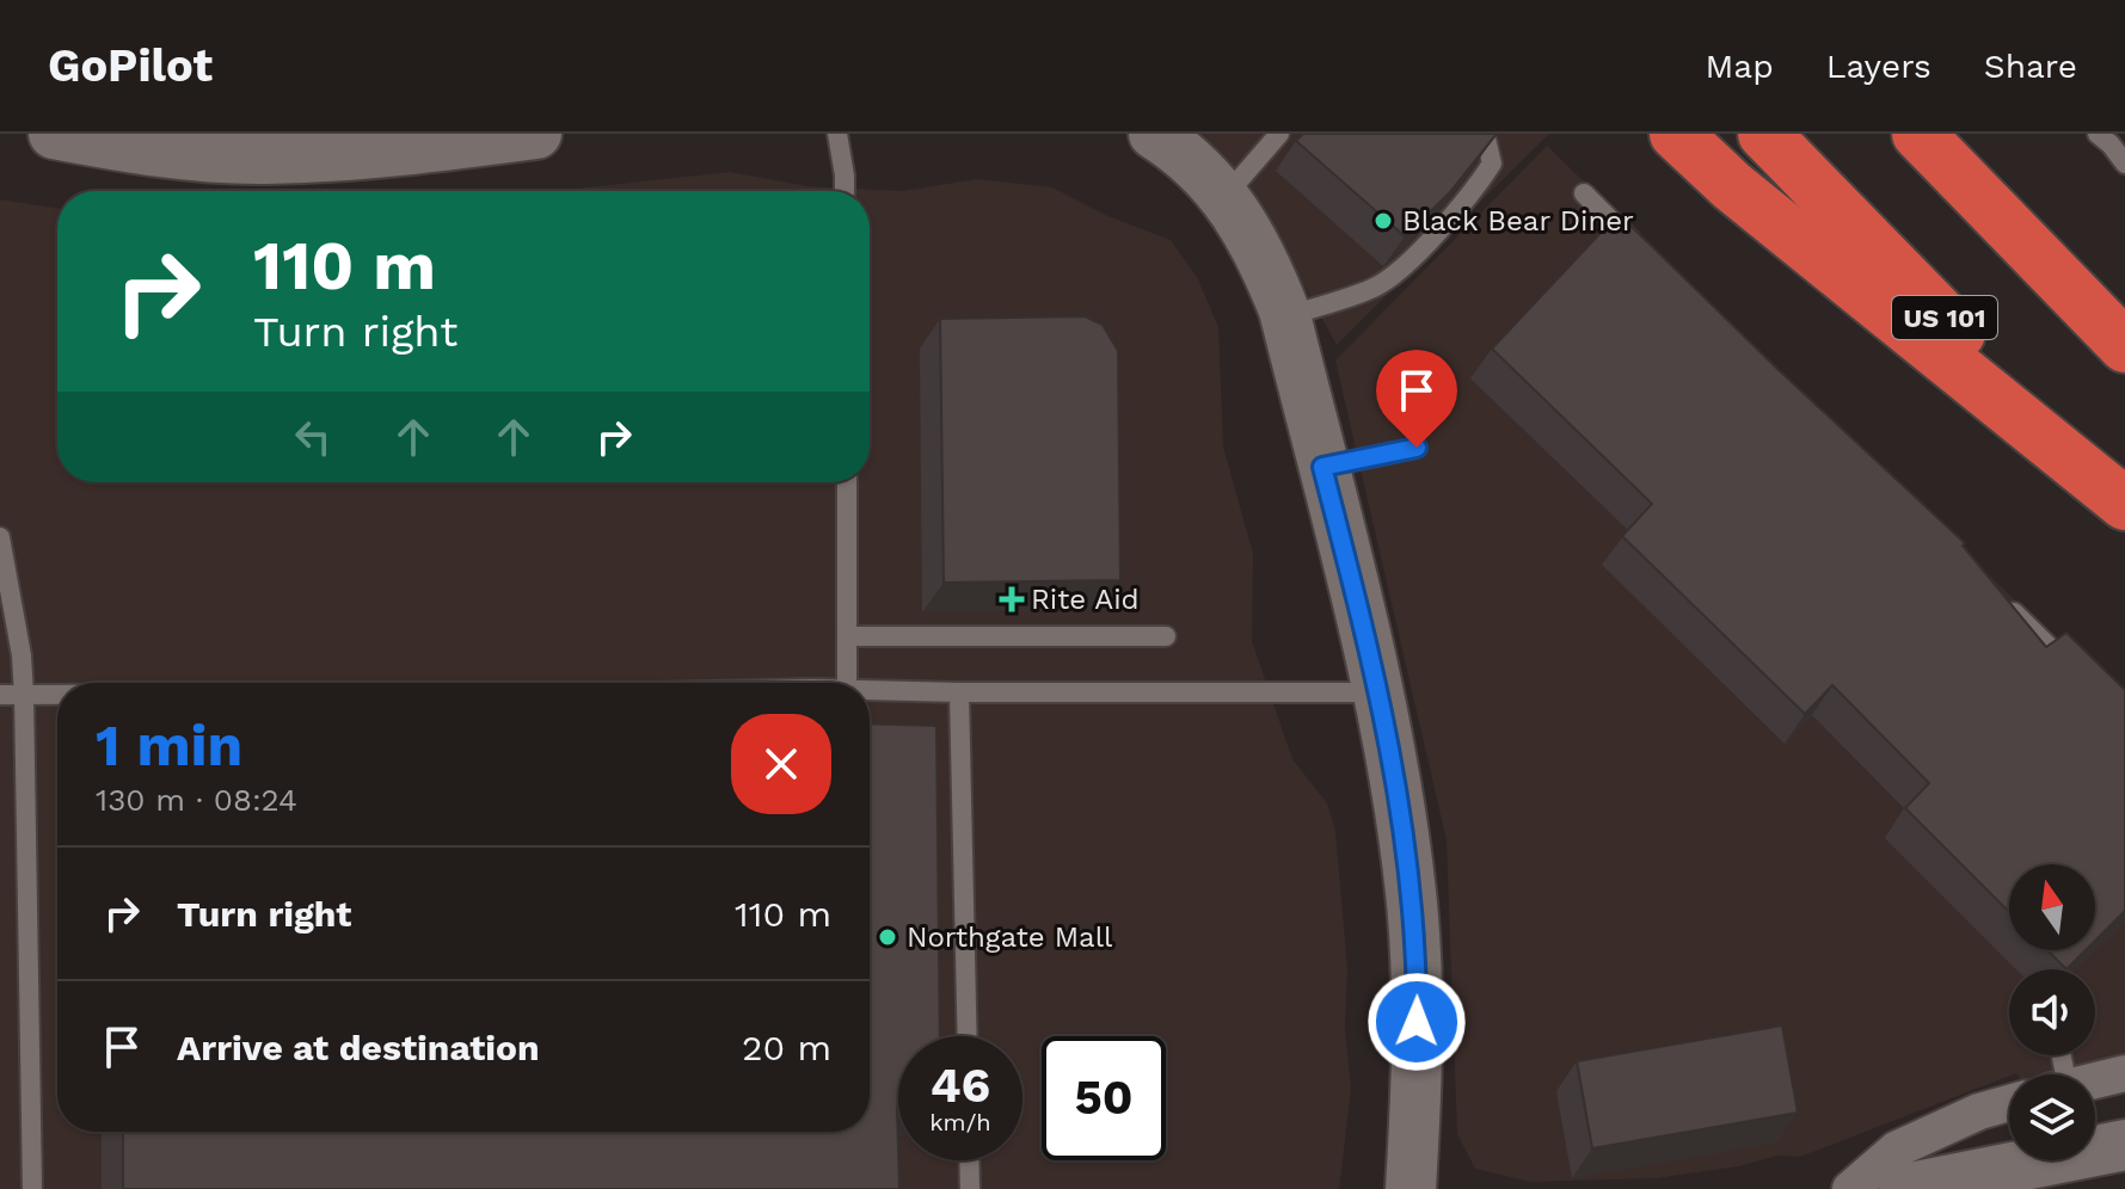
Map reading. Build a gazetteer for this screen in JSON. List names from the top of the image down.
{
  "streets": {
    "highway": ["US 101"]
  },
  "places": {
    "other": ["Black Bear Diner", "Northgate Mall"],
    "health": ["Rite Aid"]
  },
  "north": "top",
  "page": {
    "header": "GoPilot",
    "nav": ["Map", "Layers", "Share"],
    "turn": ["110 m", "Turn right"],
    "heading": ["1 min", "130 m · 08:24"],
    "list": [
      {
        "name": "Turn right",
        "value": "110 m"
      },
      {
        "name": "Arrive at destination",
        "value": "20 m"
      }
    ],
    "speed": "46 km/h",
    "limit": "50"
  }
}
